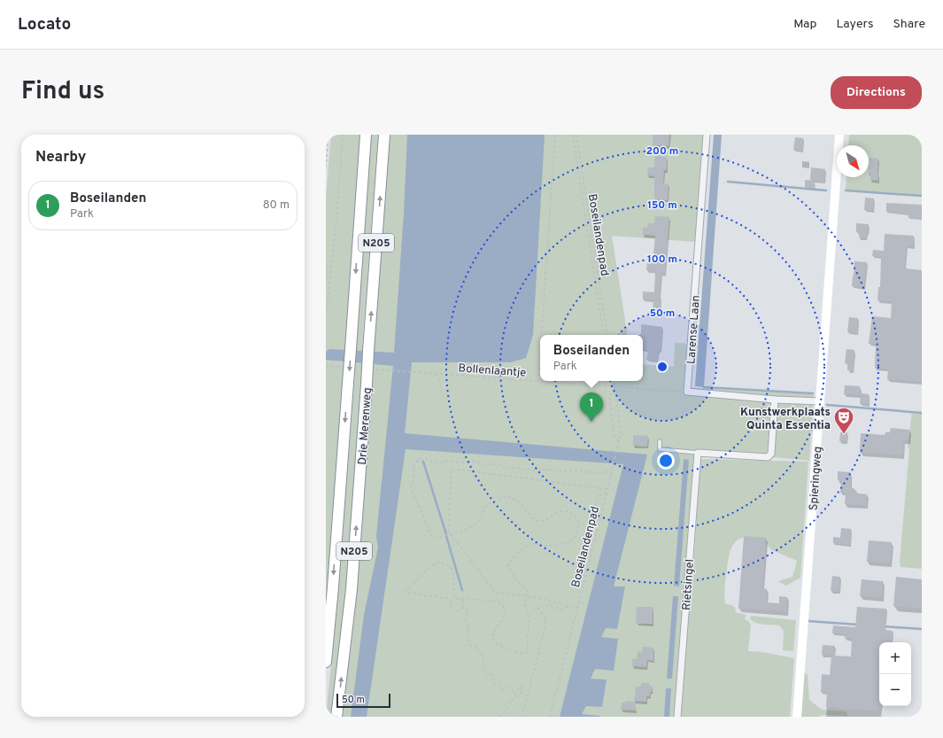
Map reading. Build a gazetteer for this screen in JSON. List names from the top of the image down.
{
  "streets": {
    "highway": ["N205", "Drie Merenweg"],
    "street": ["Larense Laan", "Spieringweg", "Rietsingel"],
    "path": ["Boseilandenpad", "Bollenlaantje"]
  },
  "crossings": [
    ["Boseilandenpad", "Bollenlaantje"],
    ["Larense Laan", "Bollenlaantje"]
  ],
  "places": {
    "theatre": ["Kunstwerkplaats Quinta Essentia"]
  },
  "scale_bar": "50 m",
  "north": "bottom right",
  "page": {
    "header": "Locato",
    "nav": ["Map", "Layers", "Share"],
    "title": "Find us",
    "buttons": "Directions",
    "heading": "Nearby",
    "list": [
      {
        "mark": "1",
        "name": "Boseilanden",
        "note": "Park",
        "value": "80 m"
      }
    ],
    "popup": ["Boseilanden", "Park"],
    "pins": "1",
    "map_buttons": ["+", "−"],
    "scale": "50 m"
  },
  "rings": [
    "200 m",
    "150 m",
    "100 m",
    "50 m"
  ]
}
